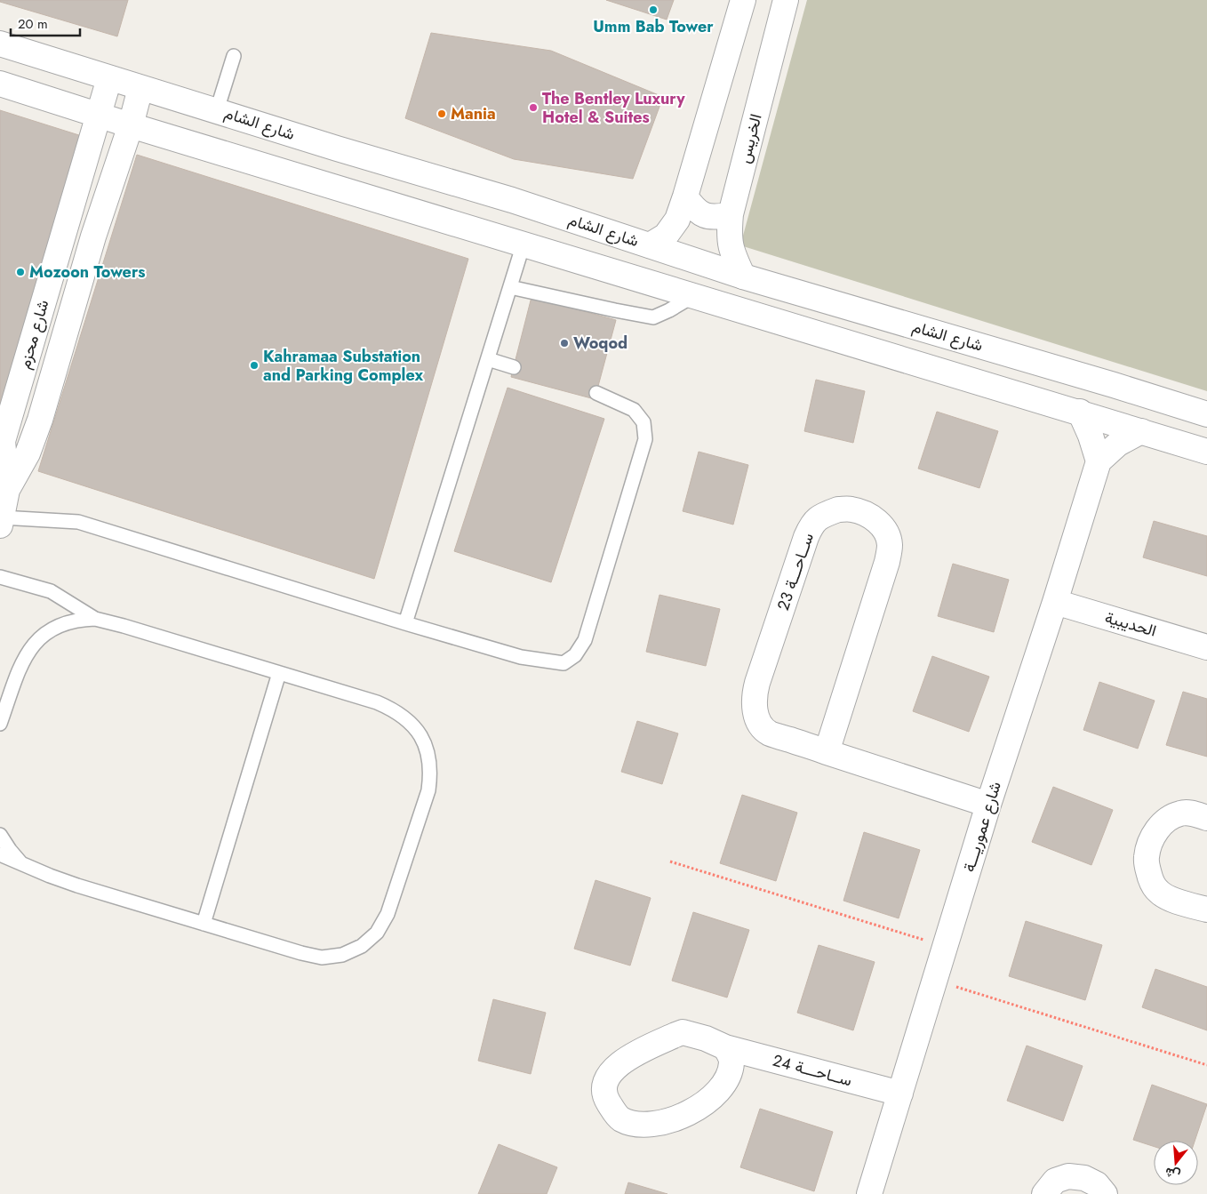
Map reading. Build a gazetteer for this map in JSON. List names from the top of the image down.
{
  "streets": {
    "street": [
      "شارع الشام",
      "الخريس",
      "شارع محزم",
      "ســاحـــة 23",
      "الحديبية",
      "شارع عموريـــة",
      "ســاحـــة 24"
    ]
  },
  "crossings": [
    ["شارع الشام", "الخريس"],
    ["شارع الشام", "شارع محزم"],
    ["ســاحـــة 23", "شارع عموريـــة"],
    ["الحديبية", "شارع عموريـــة"],
    ["شارع عموريـــة", "ســاحـــة 24"]
  ],
  "places": [
    "Umm Bab Tower",
    "The Bentley Luxury Hotel & Suites",
    "Mania",
    "Mozoon Towers",
    "Woqod",
    "Kahramaa Substation and Parking Complex"
  ],
  "scale_bar": "20 m",
  "north": "bottom"
}
